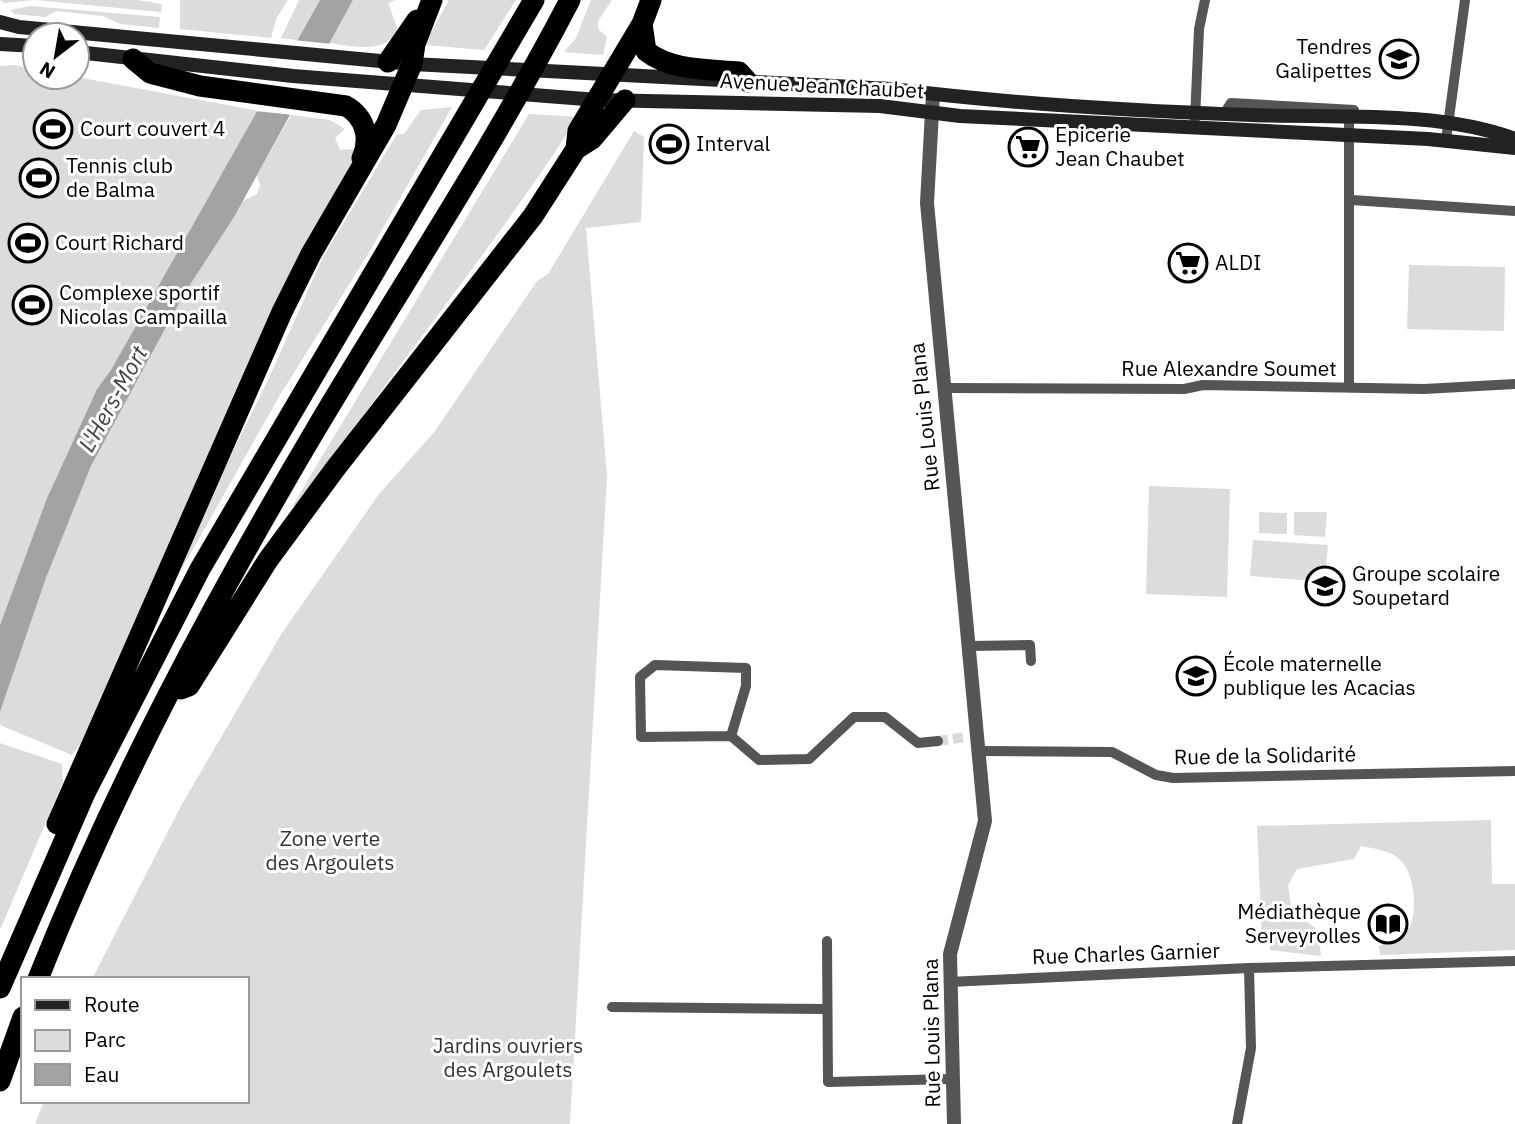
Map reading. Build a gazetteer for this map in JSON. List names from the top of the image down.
{
  "streets": {
    "main road": ["Avenue Jean Chaubet"],
    "street": [
      "Rue Alexandre Soumet",
      "Rue Louis Plana",
      "Rue de la Solidarité",
      "Rue Charles Garnier"
    ]
  },
  "crossings": [
    ["Avenue Jean Chaubet", "Rue Louis Plana"],
    ["Rue Alexandre Soumet", "Rue Louis Plana"],
    ["Rue Louis Plana", "Rue de la Solidarité"],
    ["Rue Louis Plana", "Rue Charles Garnier"]
  ],
  "water": ["L'Hers-Mort"],
  "parks": ["Zone verte des Argoulets", "Jardins ouvriers des Argoulets"],
  "places": {
    "school or university": ["Tendres Galipettes", "Groupe scolaire Soupetard", "École maternelle publique les Acacias"],
    "sports": [
      "Court couvert 4",
      "Interval",
      "Tennis club de Balma",
      "Court Richard",
      "Complexe sportif Nicolas Campailla"
    ],
    "supermarket": ["Epicerie Jean Chaubet", "ALDI"],
    "library": ["Médiathèque Serveyrolles"]
  },
  "legend": ["Route", "Parc", "Eau"],
  "north": "bottom left"
}
